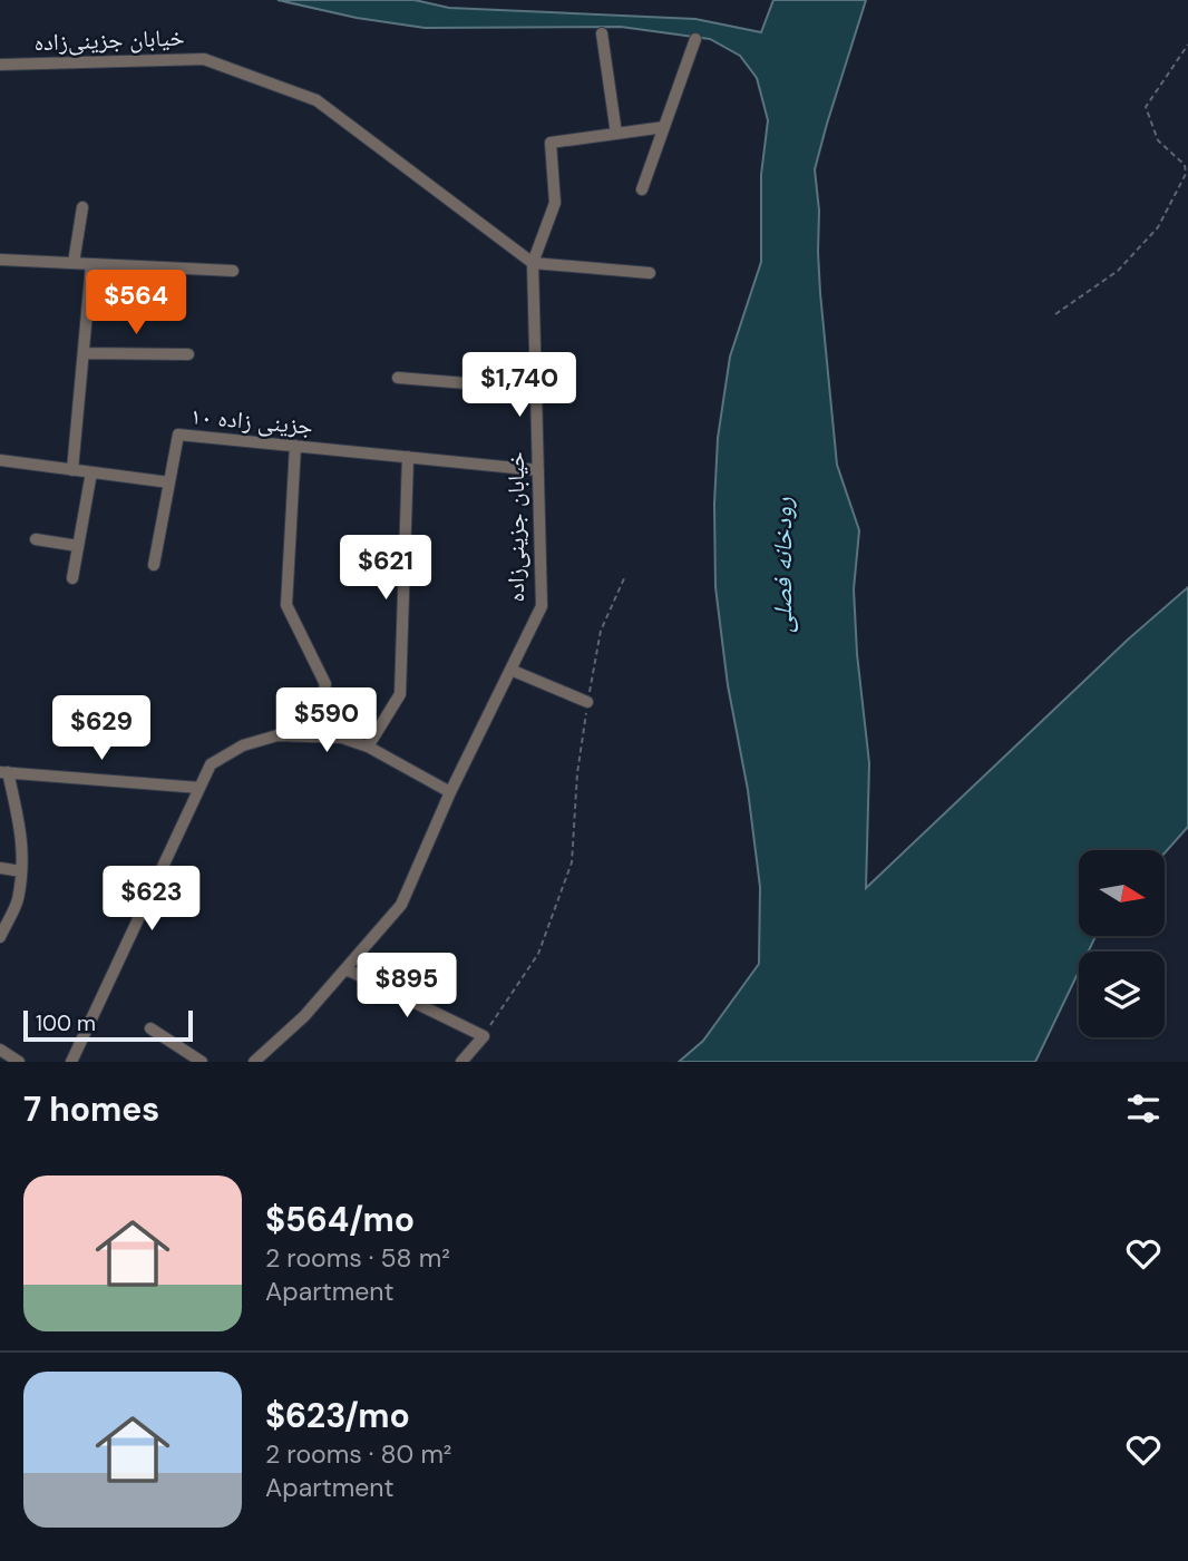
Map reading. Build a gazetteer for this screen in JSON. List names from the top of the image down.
{
  "streets": {
    "street": ["خیابان جزینی‌زاده", "جزینی زاده ۱۰"]
  },
  "crossings": [
    ["خیابان جزینی‌زاده", "جزینی زاده ۱۰"]
  ],
  "water": ["رودخانه فصلی"],
  "scale_bar": "100 m",
  "north": "right",
  "page": {
    "price": [
      "$564",
      "$1,740",
      "$621",
      "$590",
      "$629",
      "$623",
      "$895"
    ],
    "scale": "100 m",
    "heading": "7 homes",
    "list": [
      {
        "name": "$564/mo",
        "note": "2 rooms · 58 m² · Apartment"
      },
      {
        "name": "$623/mo",
        "note": "2 rooms · 80 m² · Apartment"
      }
    ]
  }
}
